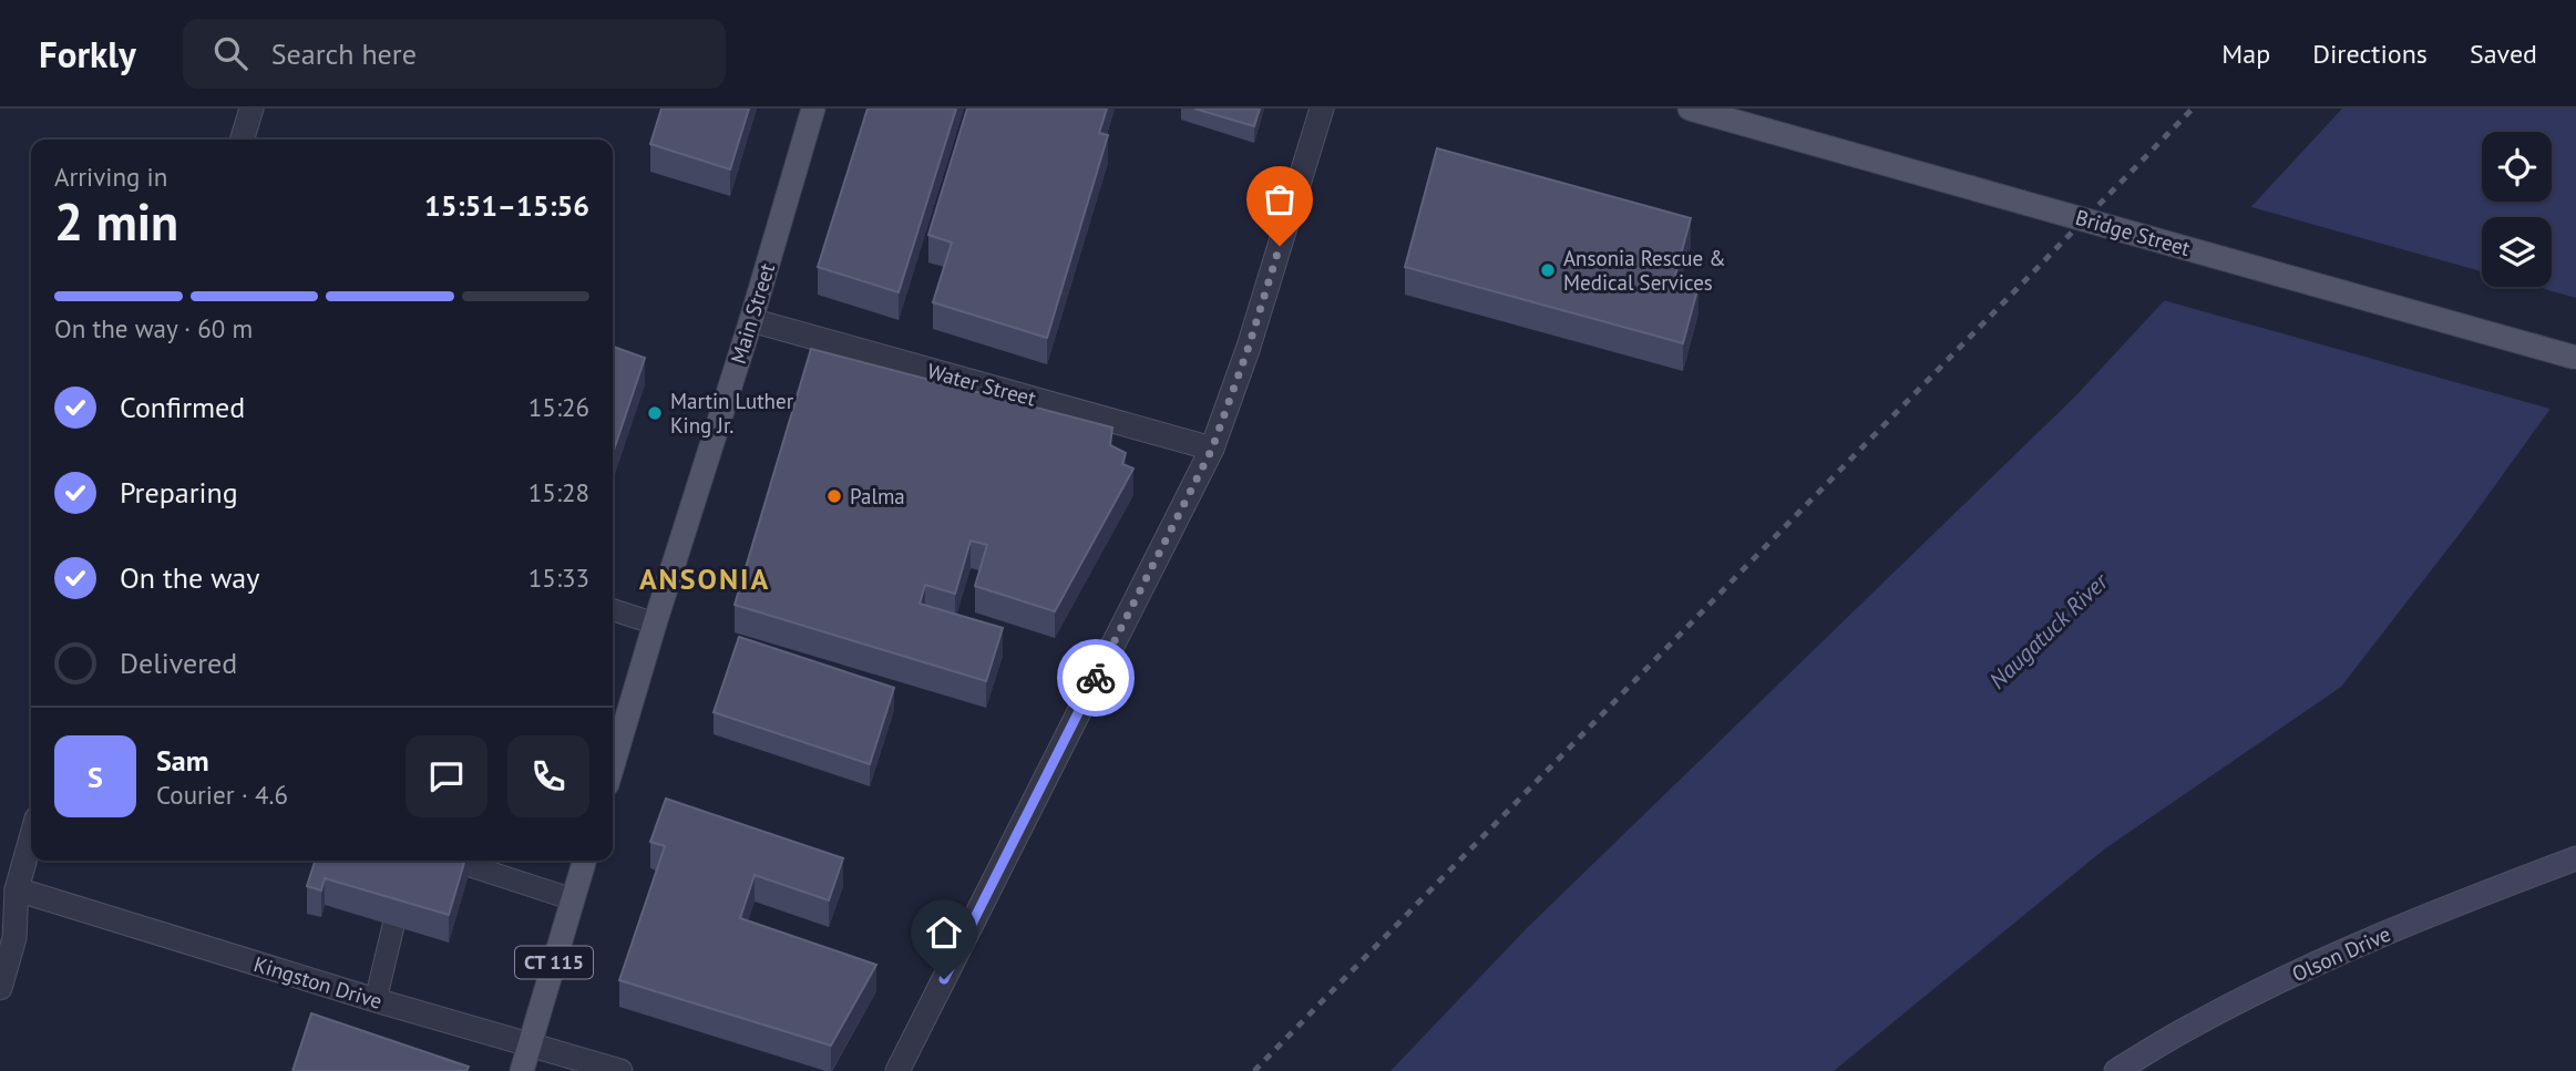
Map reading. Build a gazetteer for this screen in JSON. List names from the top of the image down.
{
  "streets": {
    "main road": [
      "Bridge Street",
      "Main Street",
      "Olson Drive",
      "CT 115"
    ],
    "street": ["Water Street", "Kingston Drive"]
  },
  "crossings": [
    ["Main Street", "Water Street"],
    ["CT 115", "Kingston Drive"]
  ],
  "districts": ["ANSONIA"],
  "water": ["Naugatuck River"],
  "places": ["Ansonia Rescue & Medical Services", "Martin Luther King Jr.", "Palma"],
  "page": {
    "header": "Forkly",
    "search": "Search here",
    "nav": ["Map", "Directions", "Saved"],
    "heading": ["2 min", "Arriving in", "15:51–15:56"],
    "panel": ["Sam", "Courier · 4.6"],
    "bar": "On the way · 60 m",
    "list": [
      ["Confirmed", "15:26"],
      ["Preparing", "15:28"],
      ["On the way", "15:33"],
      "Delivered"
    ],
    "round": "S"
  }
}
